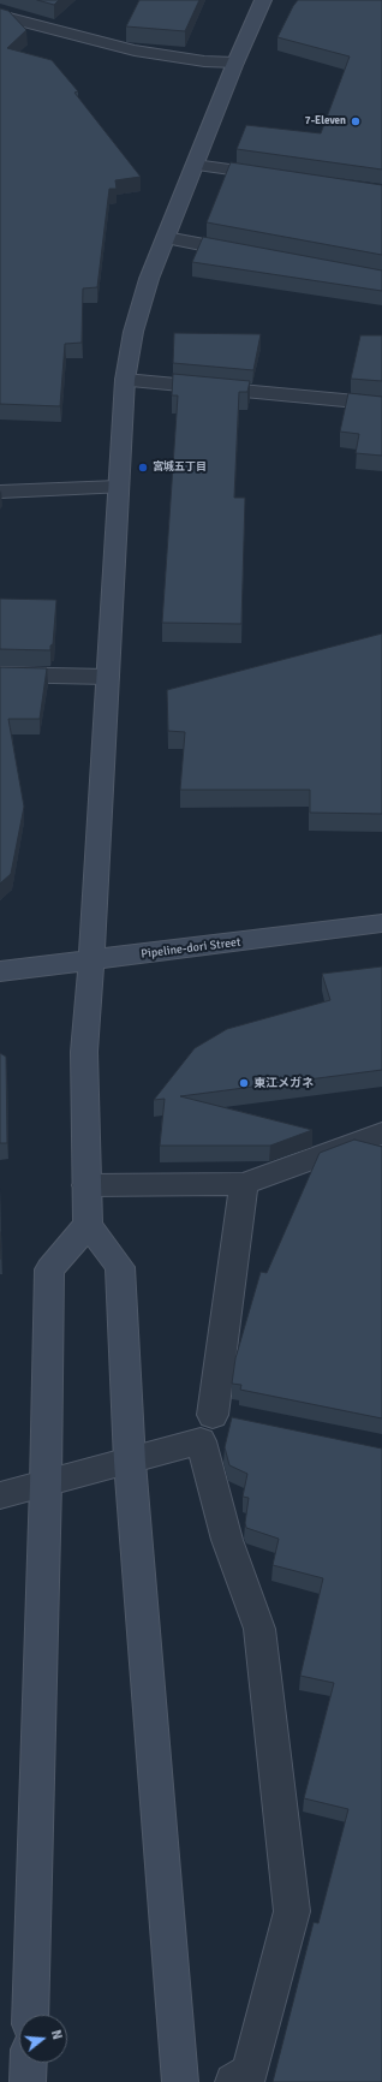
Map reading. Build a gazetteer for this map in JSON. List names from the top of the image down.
{
  "streets": {
    "street": ["Pipeline-dori Street"]
  },
  "places": ["7-Eleven", "宮城五丁目", "東江メガネ"],
  "north": "right"
}
